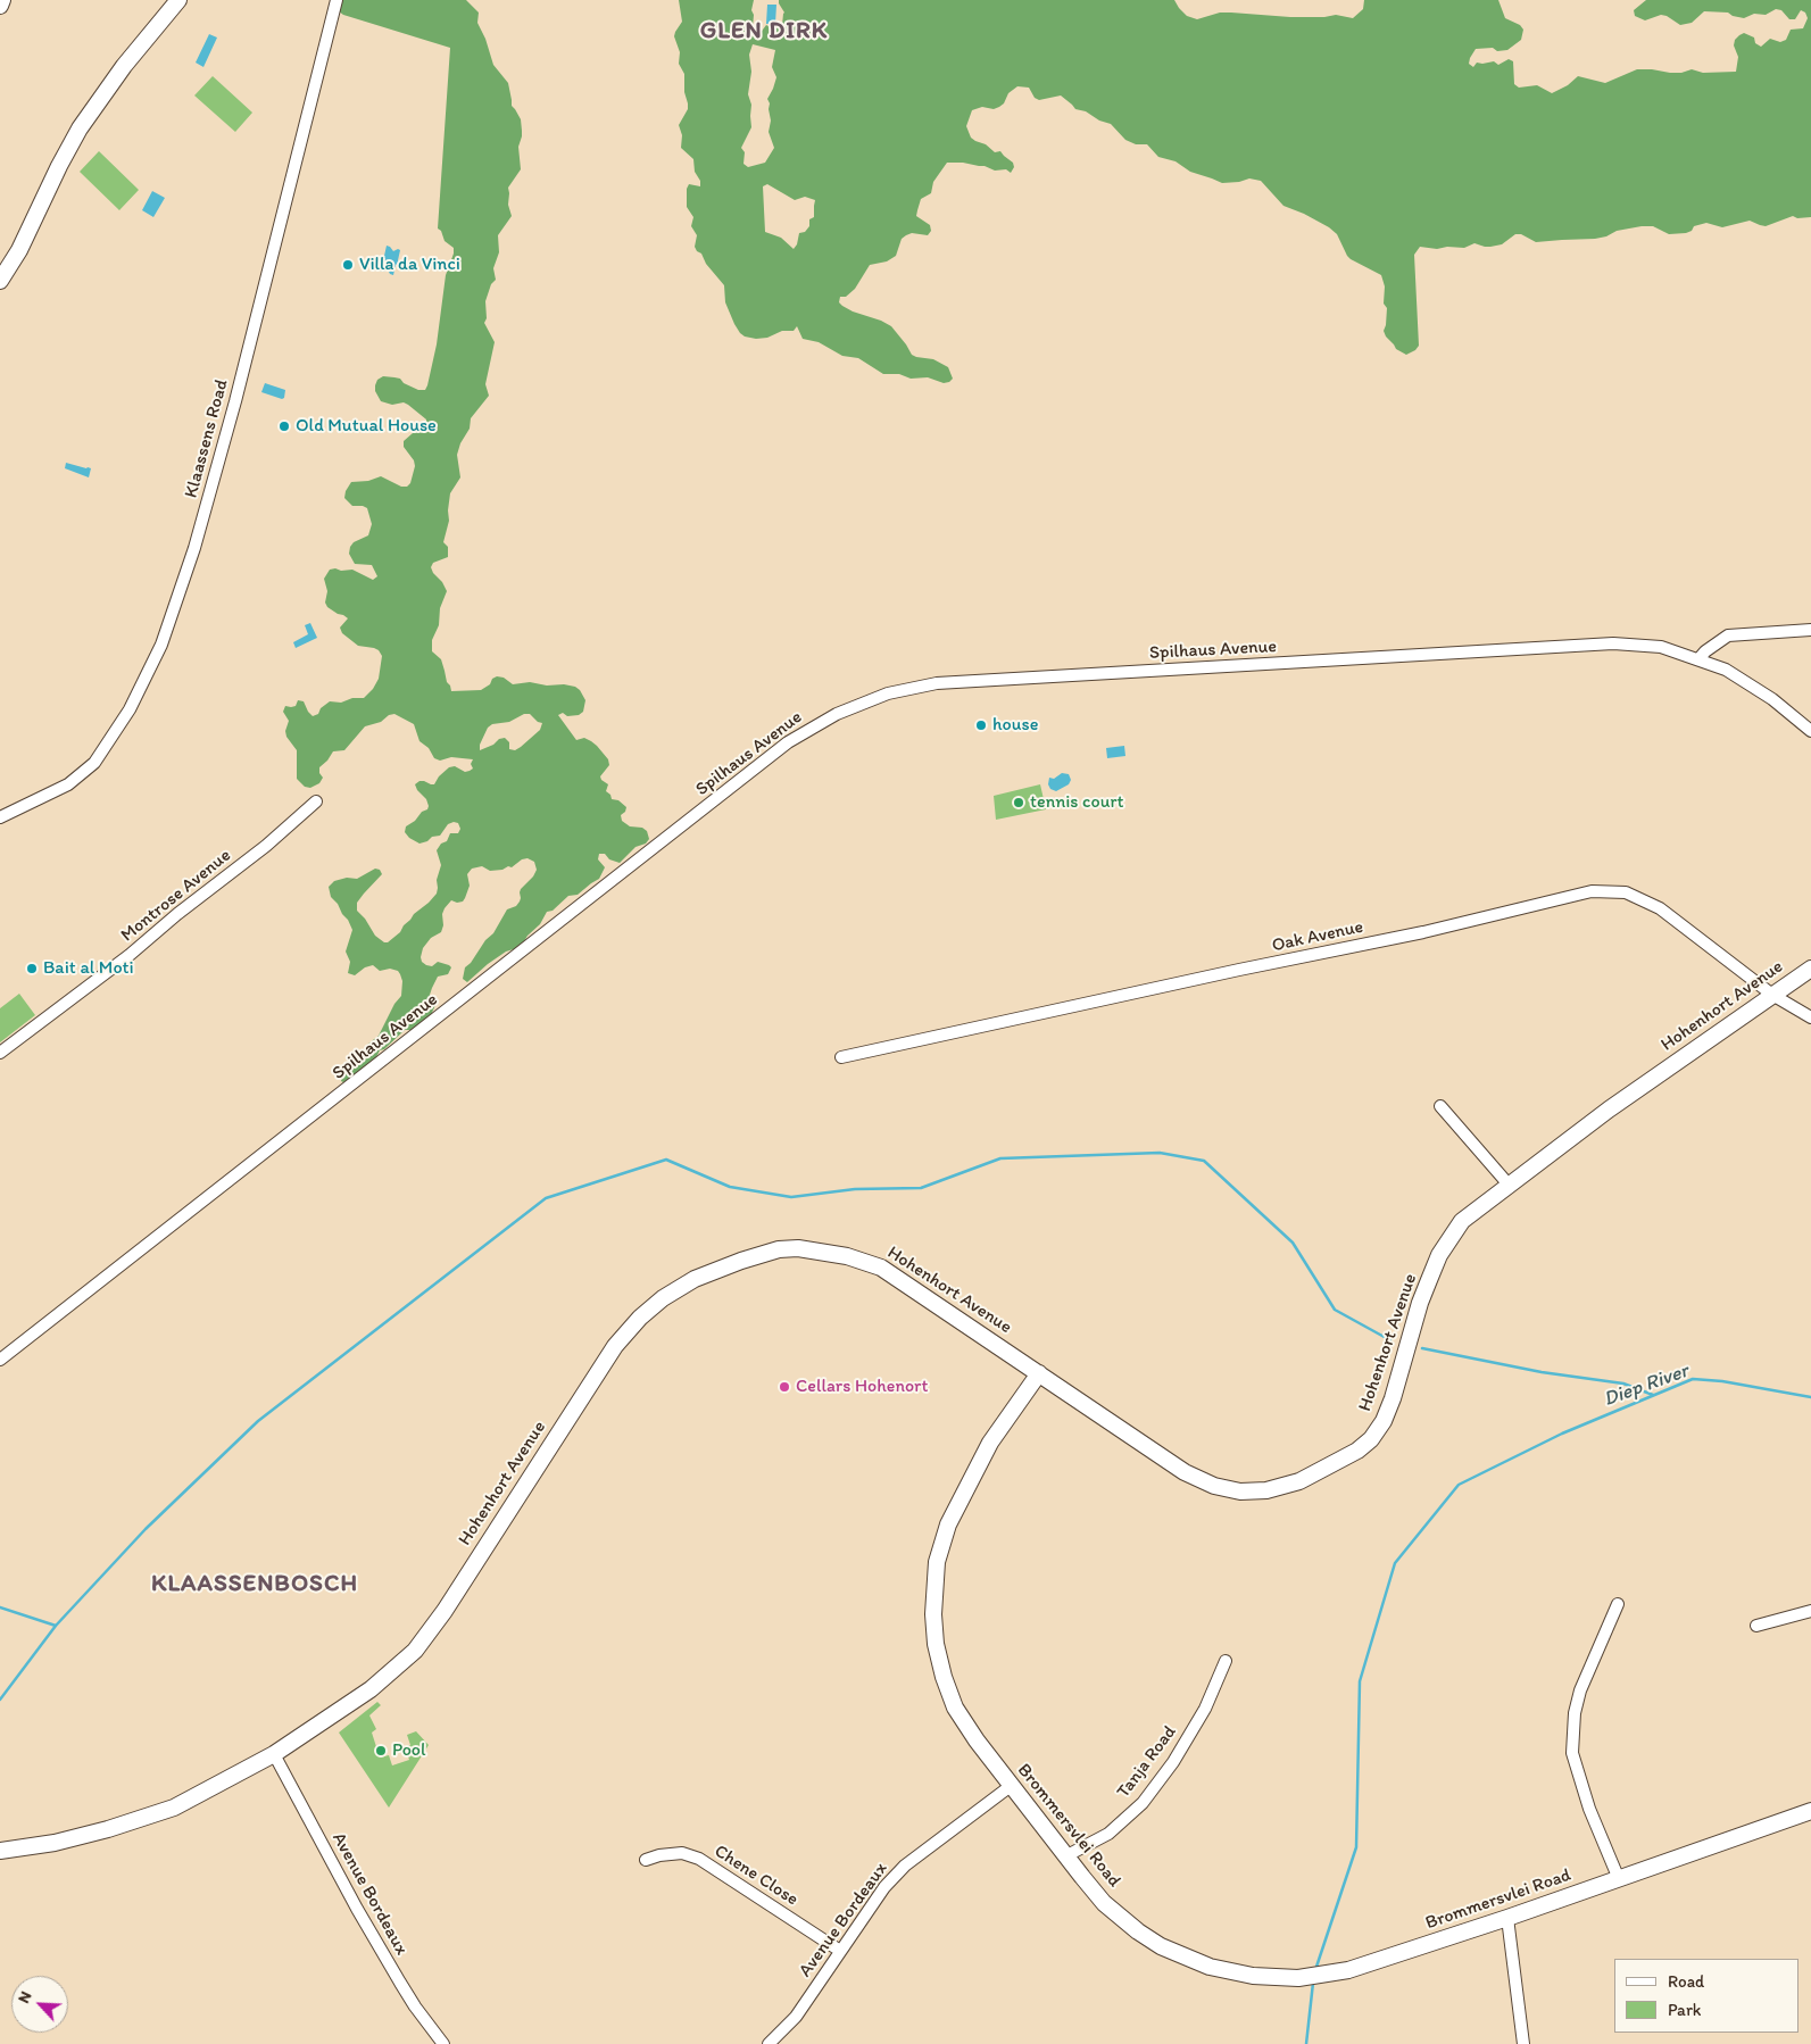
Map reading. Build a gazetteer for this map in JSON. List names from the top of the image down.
{
  "streets": {
    "street": [
      "Klaassens Road",
      "Spilhaus Avenue",
      "Montrose Avenue",
      "Oak Avenue",
      "Hohenhort Avenue",
      "Tanja Road",
      "Brommersvlei Road",
      "Chene Close",
      "Avenue Bordeaux"
    ]
  },
  "crossings": [
    ["Oak Avenue", "Hohenhort Avenue"],
    ["Hohenhort Avenue", "Brommersvlei Road"],
    ["Hohenhort Avenue", "Avenue Bordeaux"],
    ["Tanja Road", "Brommersvlei Road"],
    ["Brommersvlei Road", "Avenue Bordeaux"],
    ["Chene Close", "Avenue Bordeaux"]
  ],
  "districts": ["GLEN DIRK", "KLAASSENBOSCH"],
  "water": ["Diep River"],
  "places": [
    "Villa da Vinci",
    "Old Mutual House",
    "house",
    "tennis court",
    "Bait al Moti",
    "Cellars Hohenort",
    "Pool"
  ],
  "legend": ["Road", "Park"],
  "north": "top left"
}
